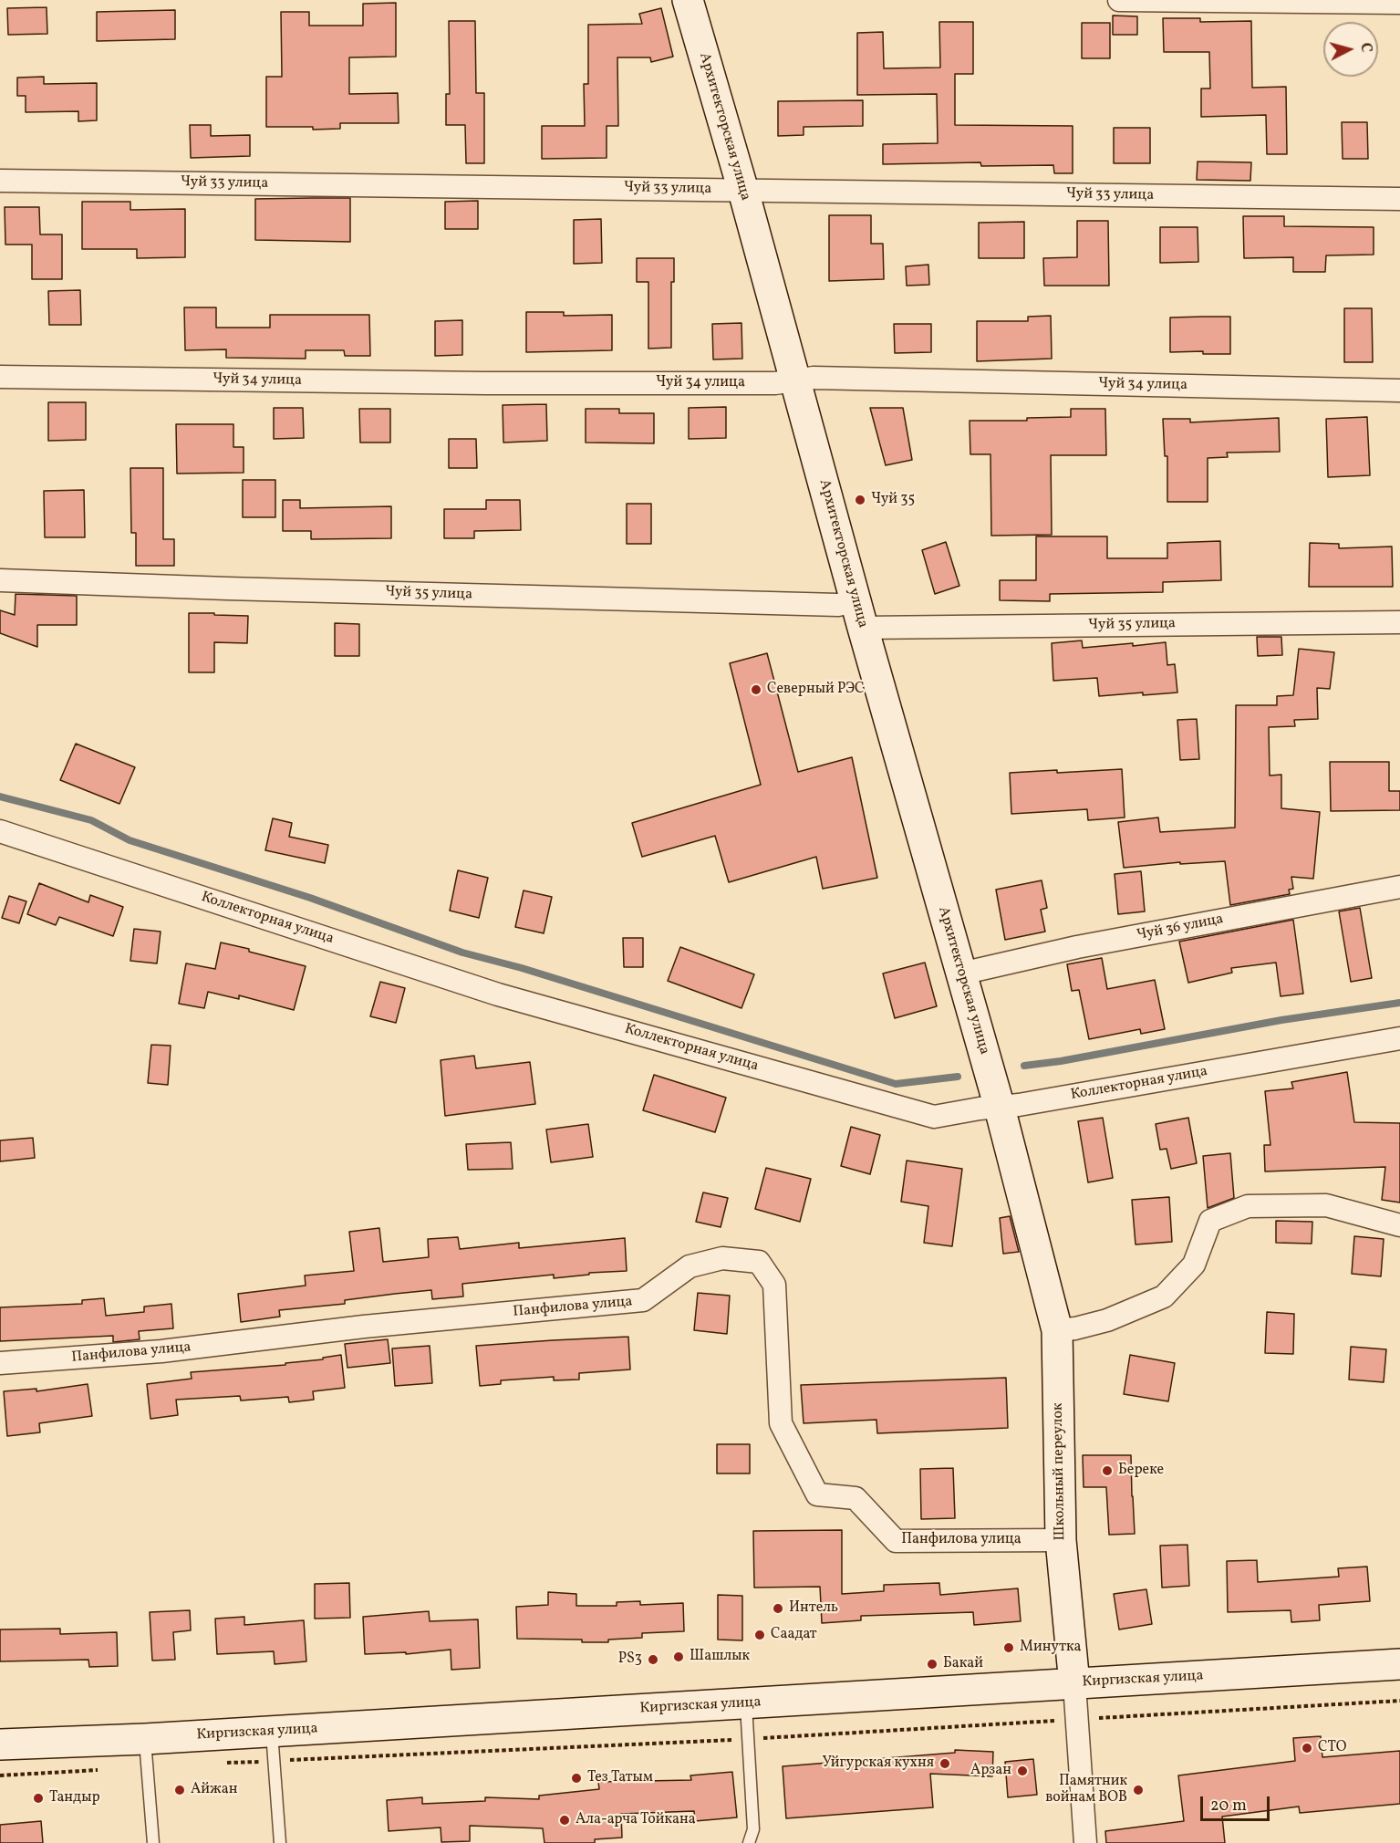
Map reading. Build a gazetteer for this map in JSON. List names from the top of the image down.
{
  "streets": {
    "street": [
      "Архитекторская улица",
      "Чуй 33 улица",
      "Чуй 34 улица",
      "Чуй 35 улица",
      "Коллекторная улица",
      "Чуй 36 улица",
      "Панфилова улица",
      "Школьный переулок",
      "Киргизская улица"
    ]
  },
  "crossings": [
    ["Архитекторская улица", "Чуй 33 улица"],
    ["Архитекторская улица", "Чуй 34 улица"],
    ["Архитекторская улица", "Чуй 35 улица"],
    ["Архитекторская улица", "Коллекторная улица"],
    ["Архитекторская улица", "Чуй 36 улица"],
    ["Архитекторская улица", "Школьный переулок"],
    ["Коллекторная улица", "Школьный переулок"],
    ["Панфилова улица", "Школьный переулок"],
    ["Школьный переулок", "Киргизская улица"]
  ],
  "places": [
    "Чуй 35",
    "Северный РЭС",
    "Береке",
    "Интель",
    "Саадат",
    "Минутка",
    "Шашлык",
    "PS3",
    "Бакай",
    "СТО",
    "Уйгурская кухня",
    "Арзан",
    "Тез Татым",
    "Айжан",
    "Памятник войнам ВОВ",
    "Тандыр",
    "Ала-арча Тойкана"
  ],
  "scale_bar": "20 m",
  "north": "right"
}
